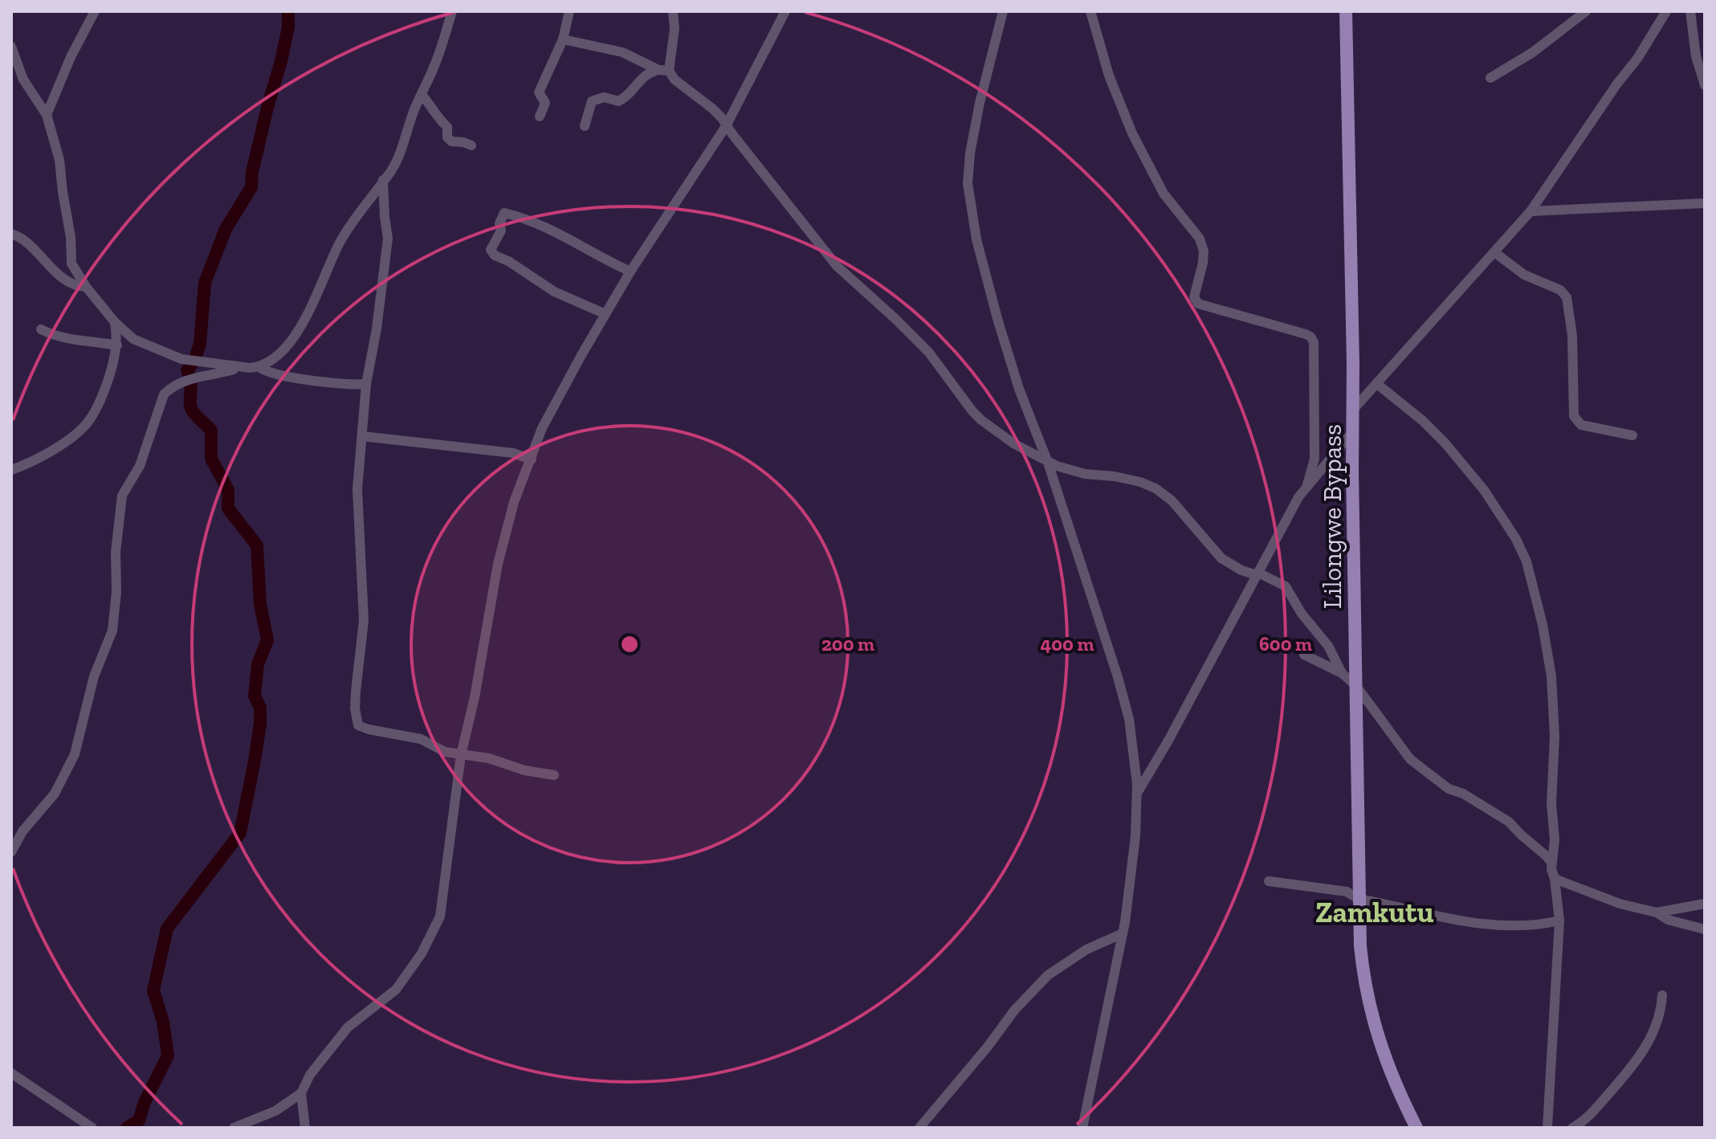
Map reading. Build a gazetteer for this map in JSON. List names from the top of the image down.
{
  "streets": {
    "main road": ["Lilongwe Bypass"]
  },
  "districts": ["Zamkutu"],
  "rings": ["200 m", "400 m", "600 m"]
}
